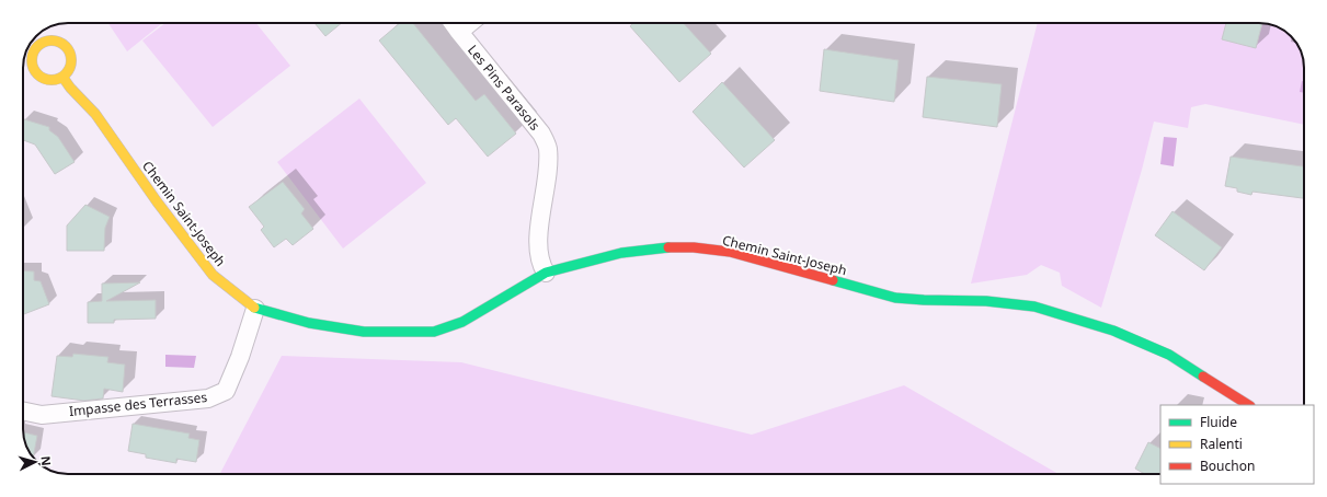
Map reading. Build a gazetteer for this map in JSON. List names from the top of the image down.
{
  "streets": {
    "main road": ["Chemin Saint-Joseph"],
    "street": ["Les Pins Parasols", "Impasse des Terrasses"]
  },
  "crossings": [
    ["Les Pins Parasols", "Chemin Saint-Joseph"],
    ["Chemin Saint-Joseph", "Impasse des Terrasses"]
  ],
  "legend": ["Fluide", "Ralenti", "Bouchon"],
  "north": "right"
}
